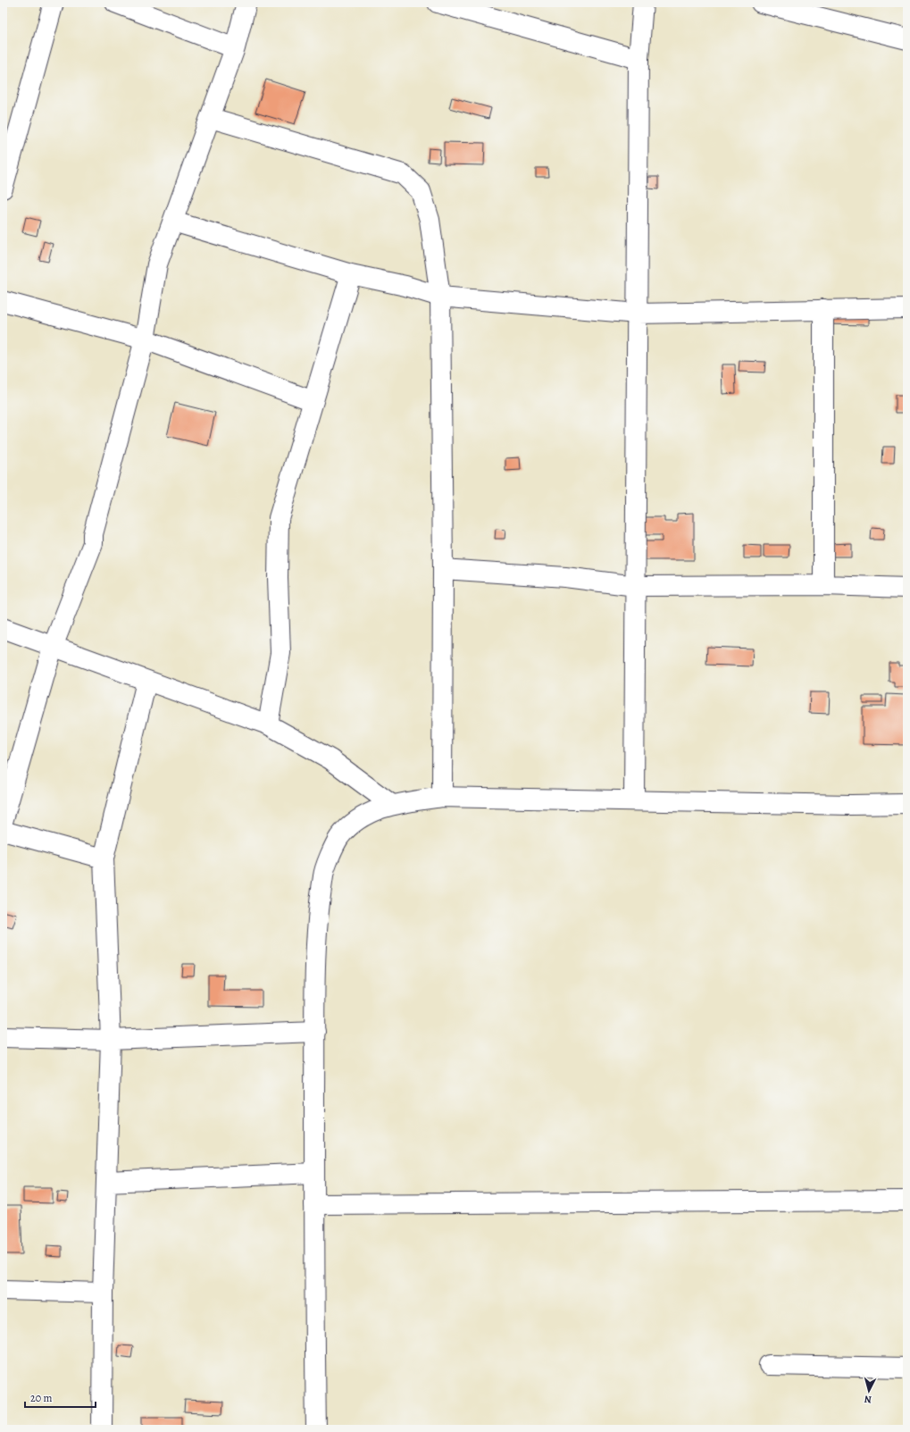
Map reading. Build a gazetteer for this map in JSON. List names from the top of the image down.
{
  "scale_bar": "20 m",
  "north": "bottom"
}
